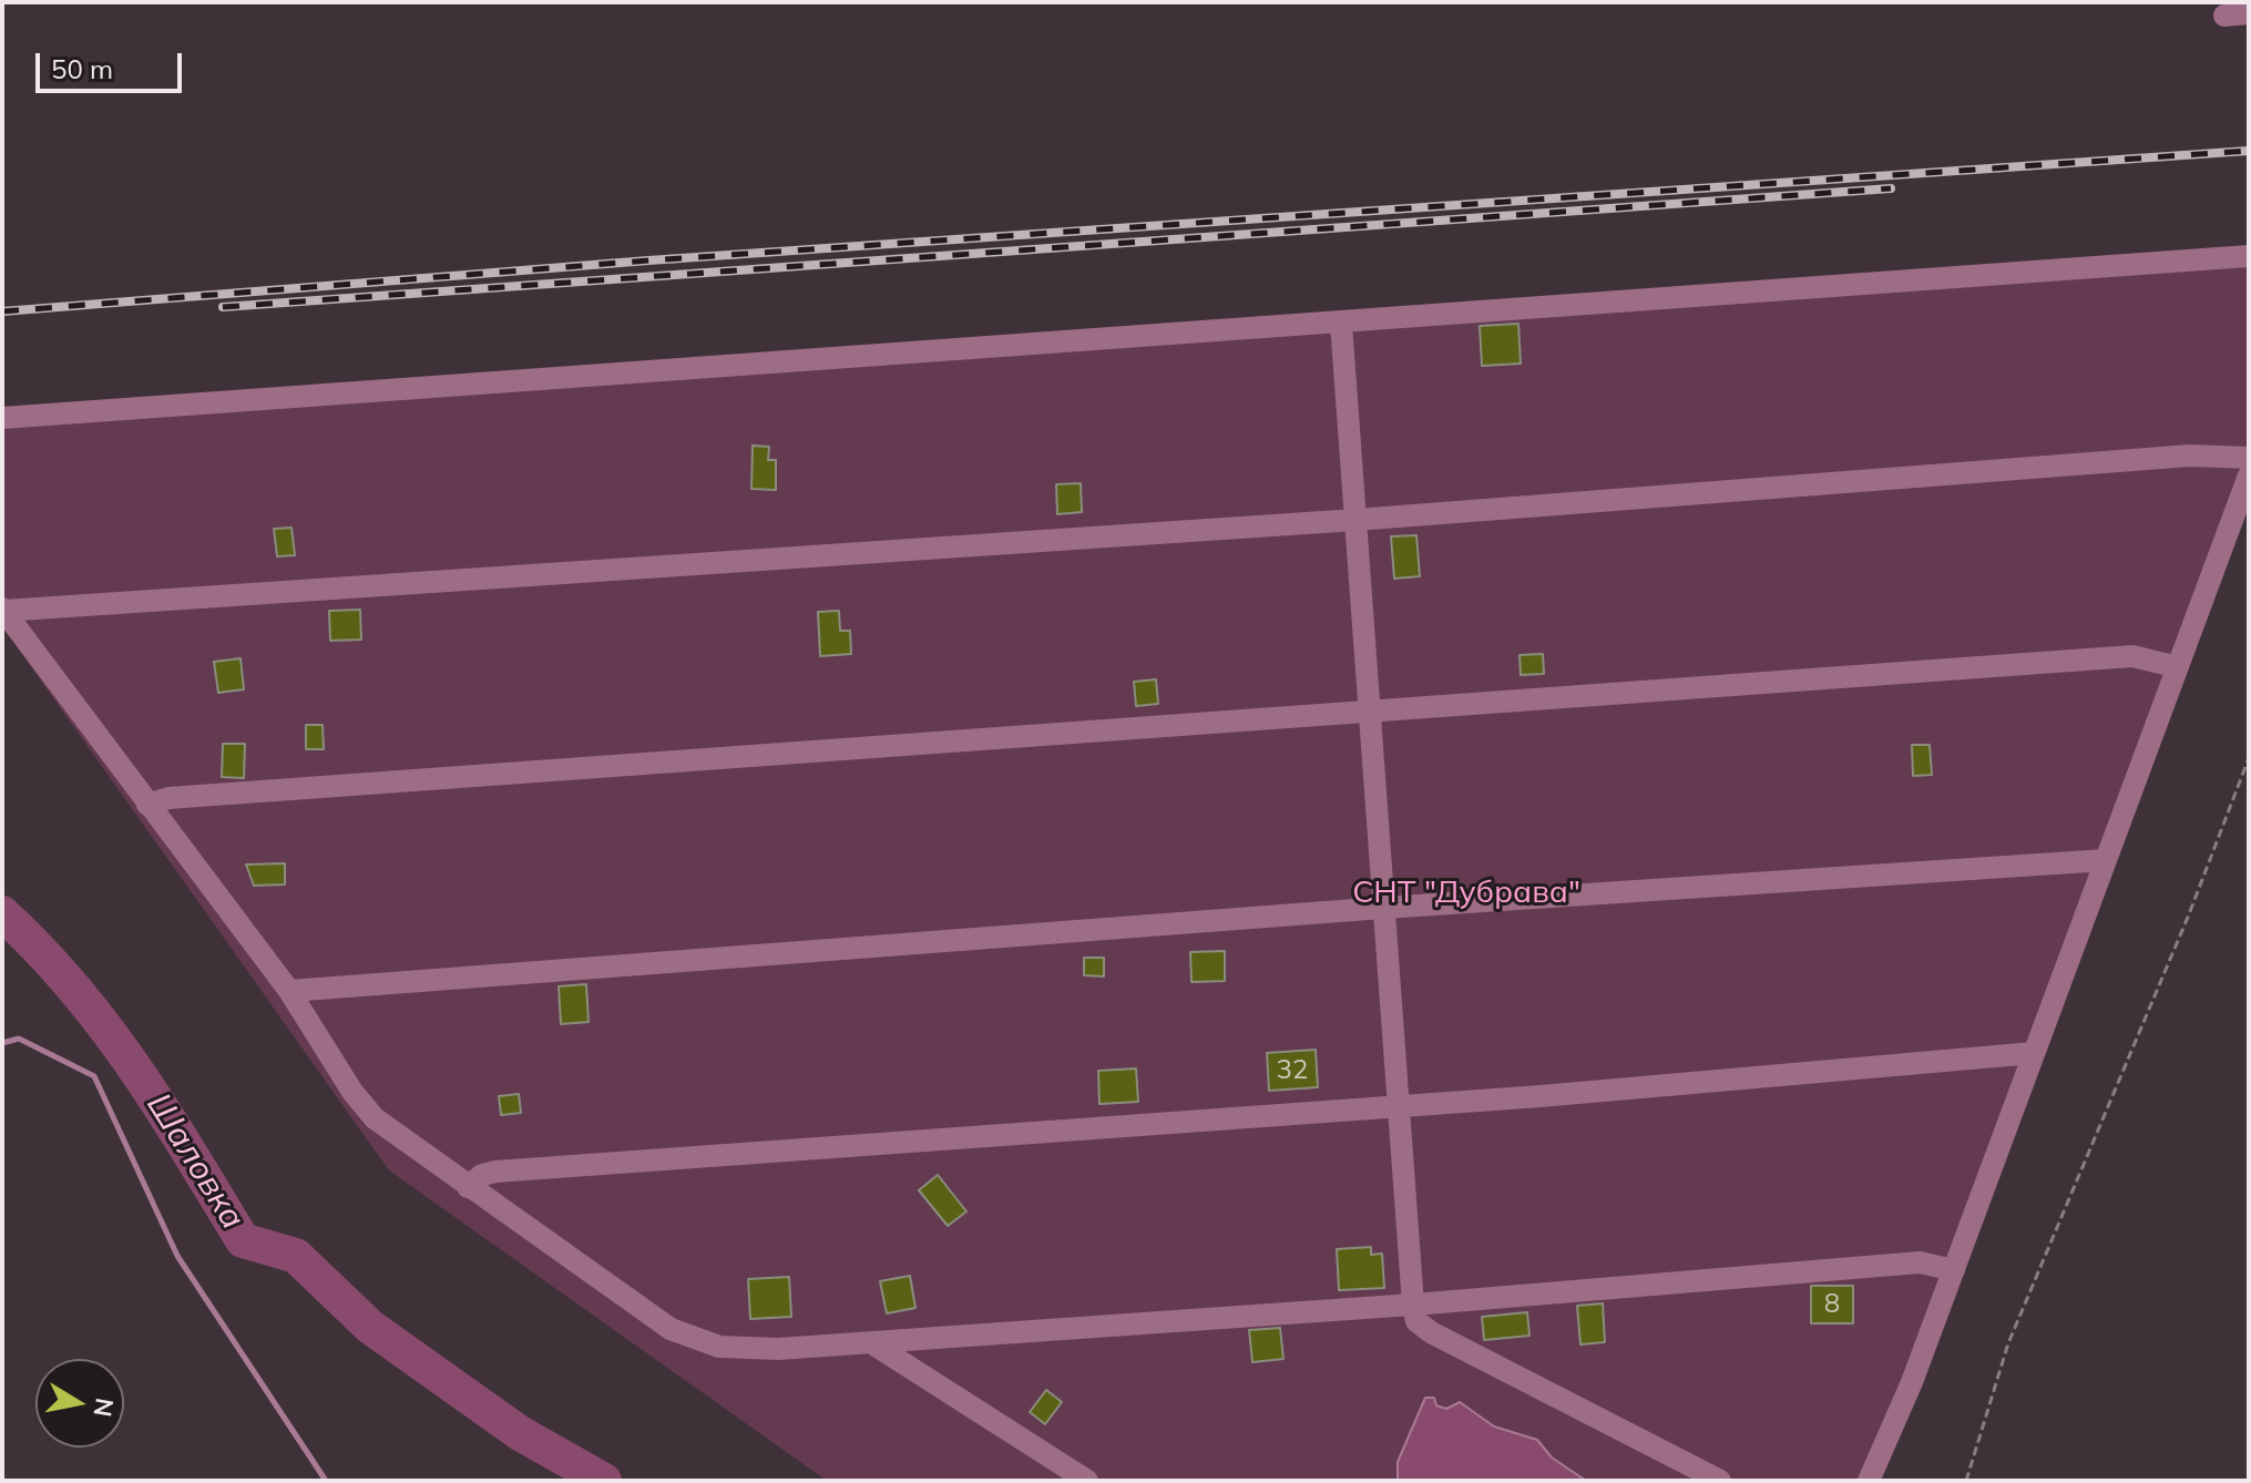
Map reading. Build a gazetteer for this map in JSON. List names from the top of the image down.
{
  "water": ["Шаловка"],
  "parks": ["СНТ \"Дубрава\""],
  "house_numbers": ["32", "8"],
  "scale_bar": "50 m",
  "north": "right"
}
